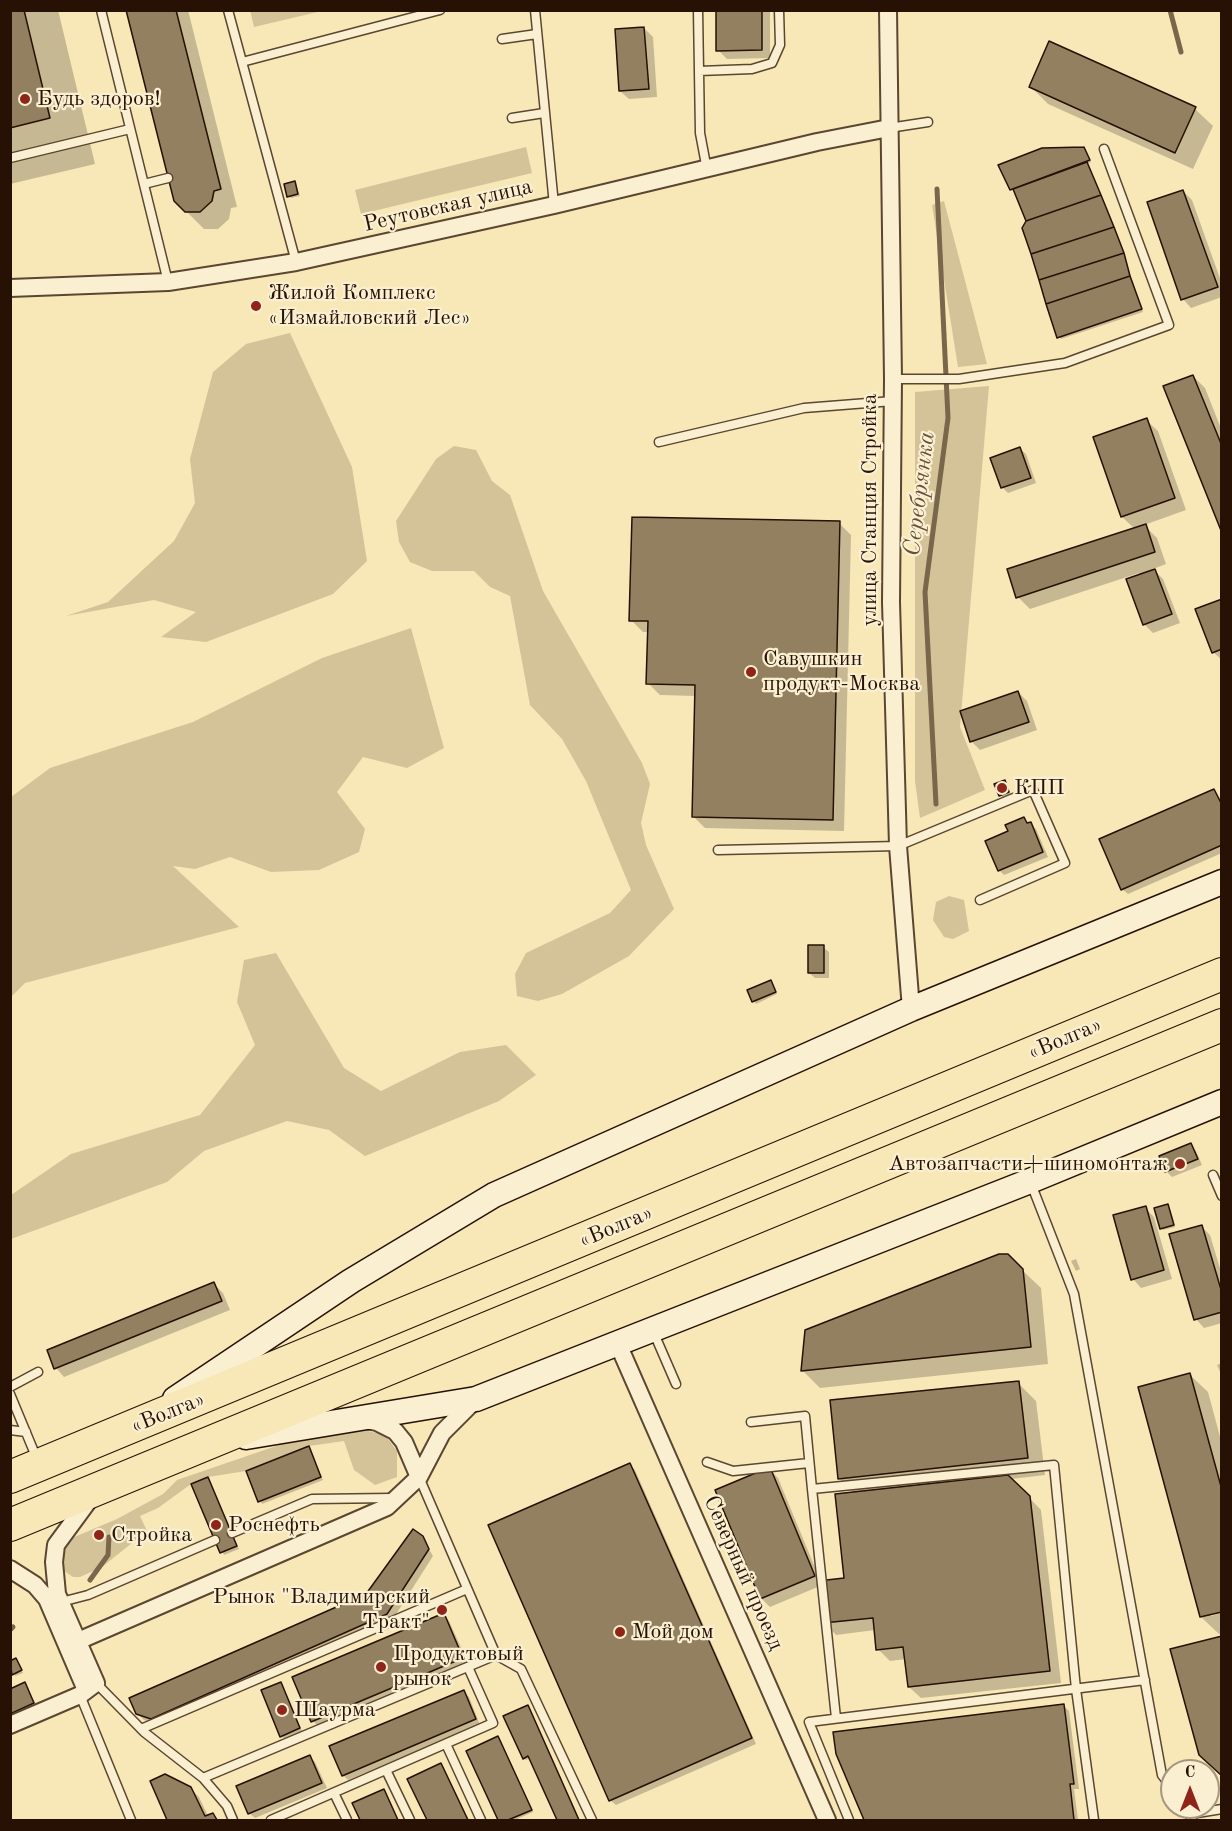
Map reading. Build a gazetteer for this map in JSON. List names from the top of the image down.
{
  "streets": {
    "highway": ["«Волга»"],
    "street": ["Реутовская улица", "улица Станция Стройка", "Северный проезд"]
  },
  "crossings": [
    ["Реутовская улица", "улица Станция Стройка"]
  ],
  "water": ["Серебрянка"],
  "places": [
    "Будь здоров!",
    "Жилой Комплекс «Измайловский Лес»",
    "Савушкин продукт-Москва",
    "КПП",
    "Автозапчасти+шиномонтаж",
    "Роснефть",
    "Стройка",
    "Рынок \"Владимирский Тракт\"",
    "Мой дом",
    "Продуктовый рынок",
    "Шаурма"
  ],
  "north": "top"
}
